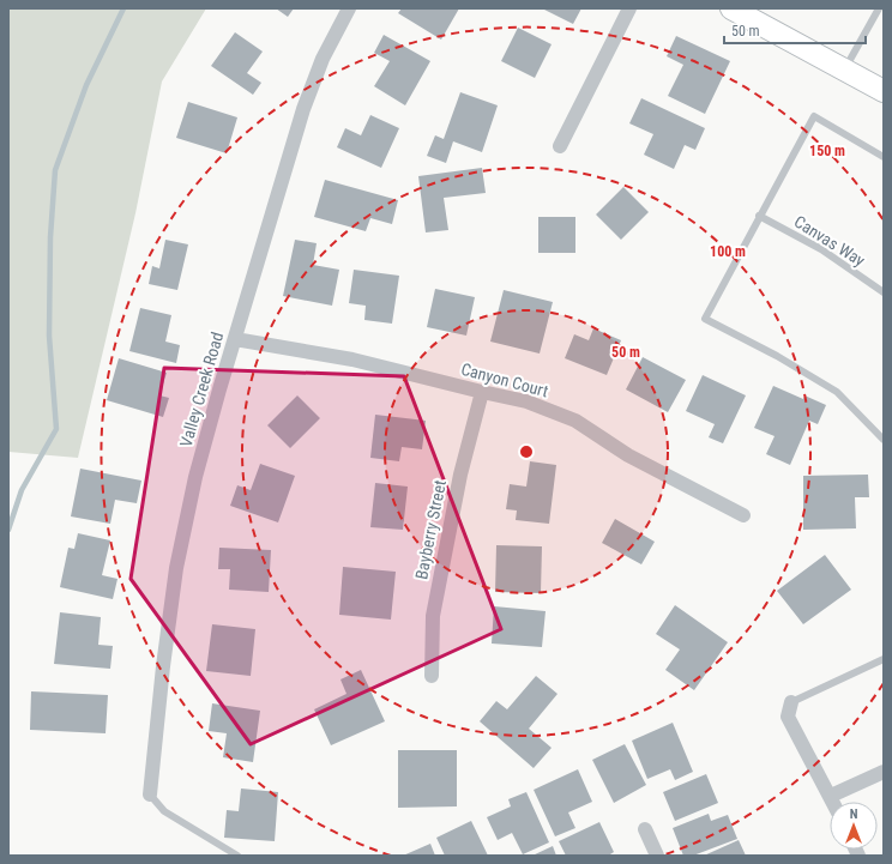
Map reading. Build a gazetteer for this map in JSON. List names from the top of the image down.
{
  "streets": {
    "street": ["Canyon Court", "Valley Creek Road", "Bayberry Street"],
    "lane": ["Canvas Way"]
  },
  "crossings": [
    ["Canyon Court", "Valley Creek Road"],
    ["Canyon Court", "Bayberry Street"]
  ],
  "scale_bar": "50 m",
  "north": "top",
  "rings": ["150 m", "100 m", "50 m"]
}
